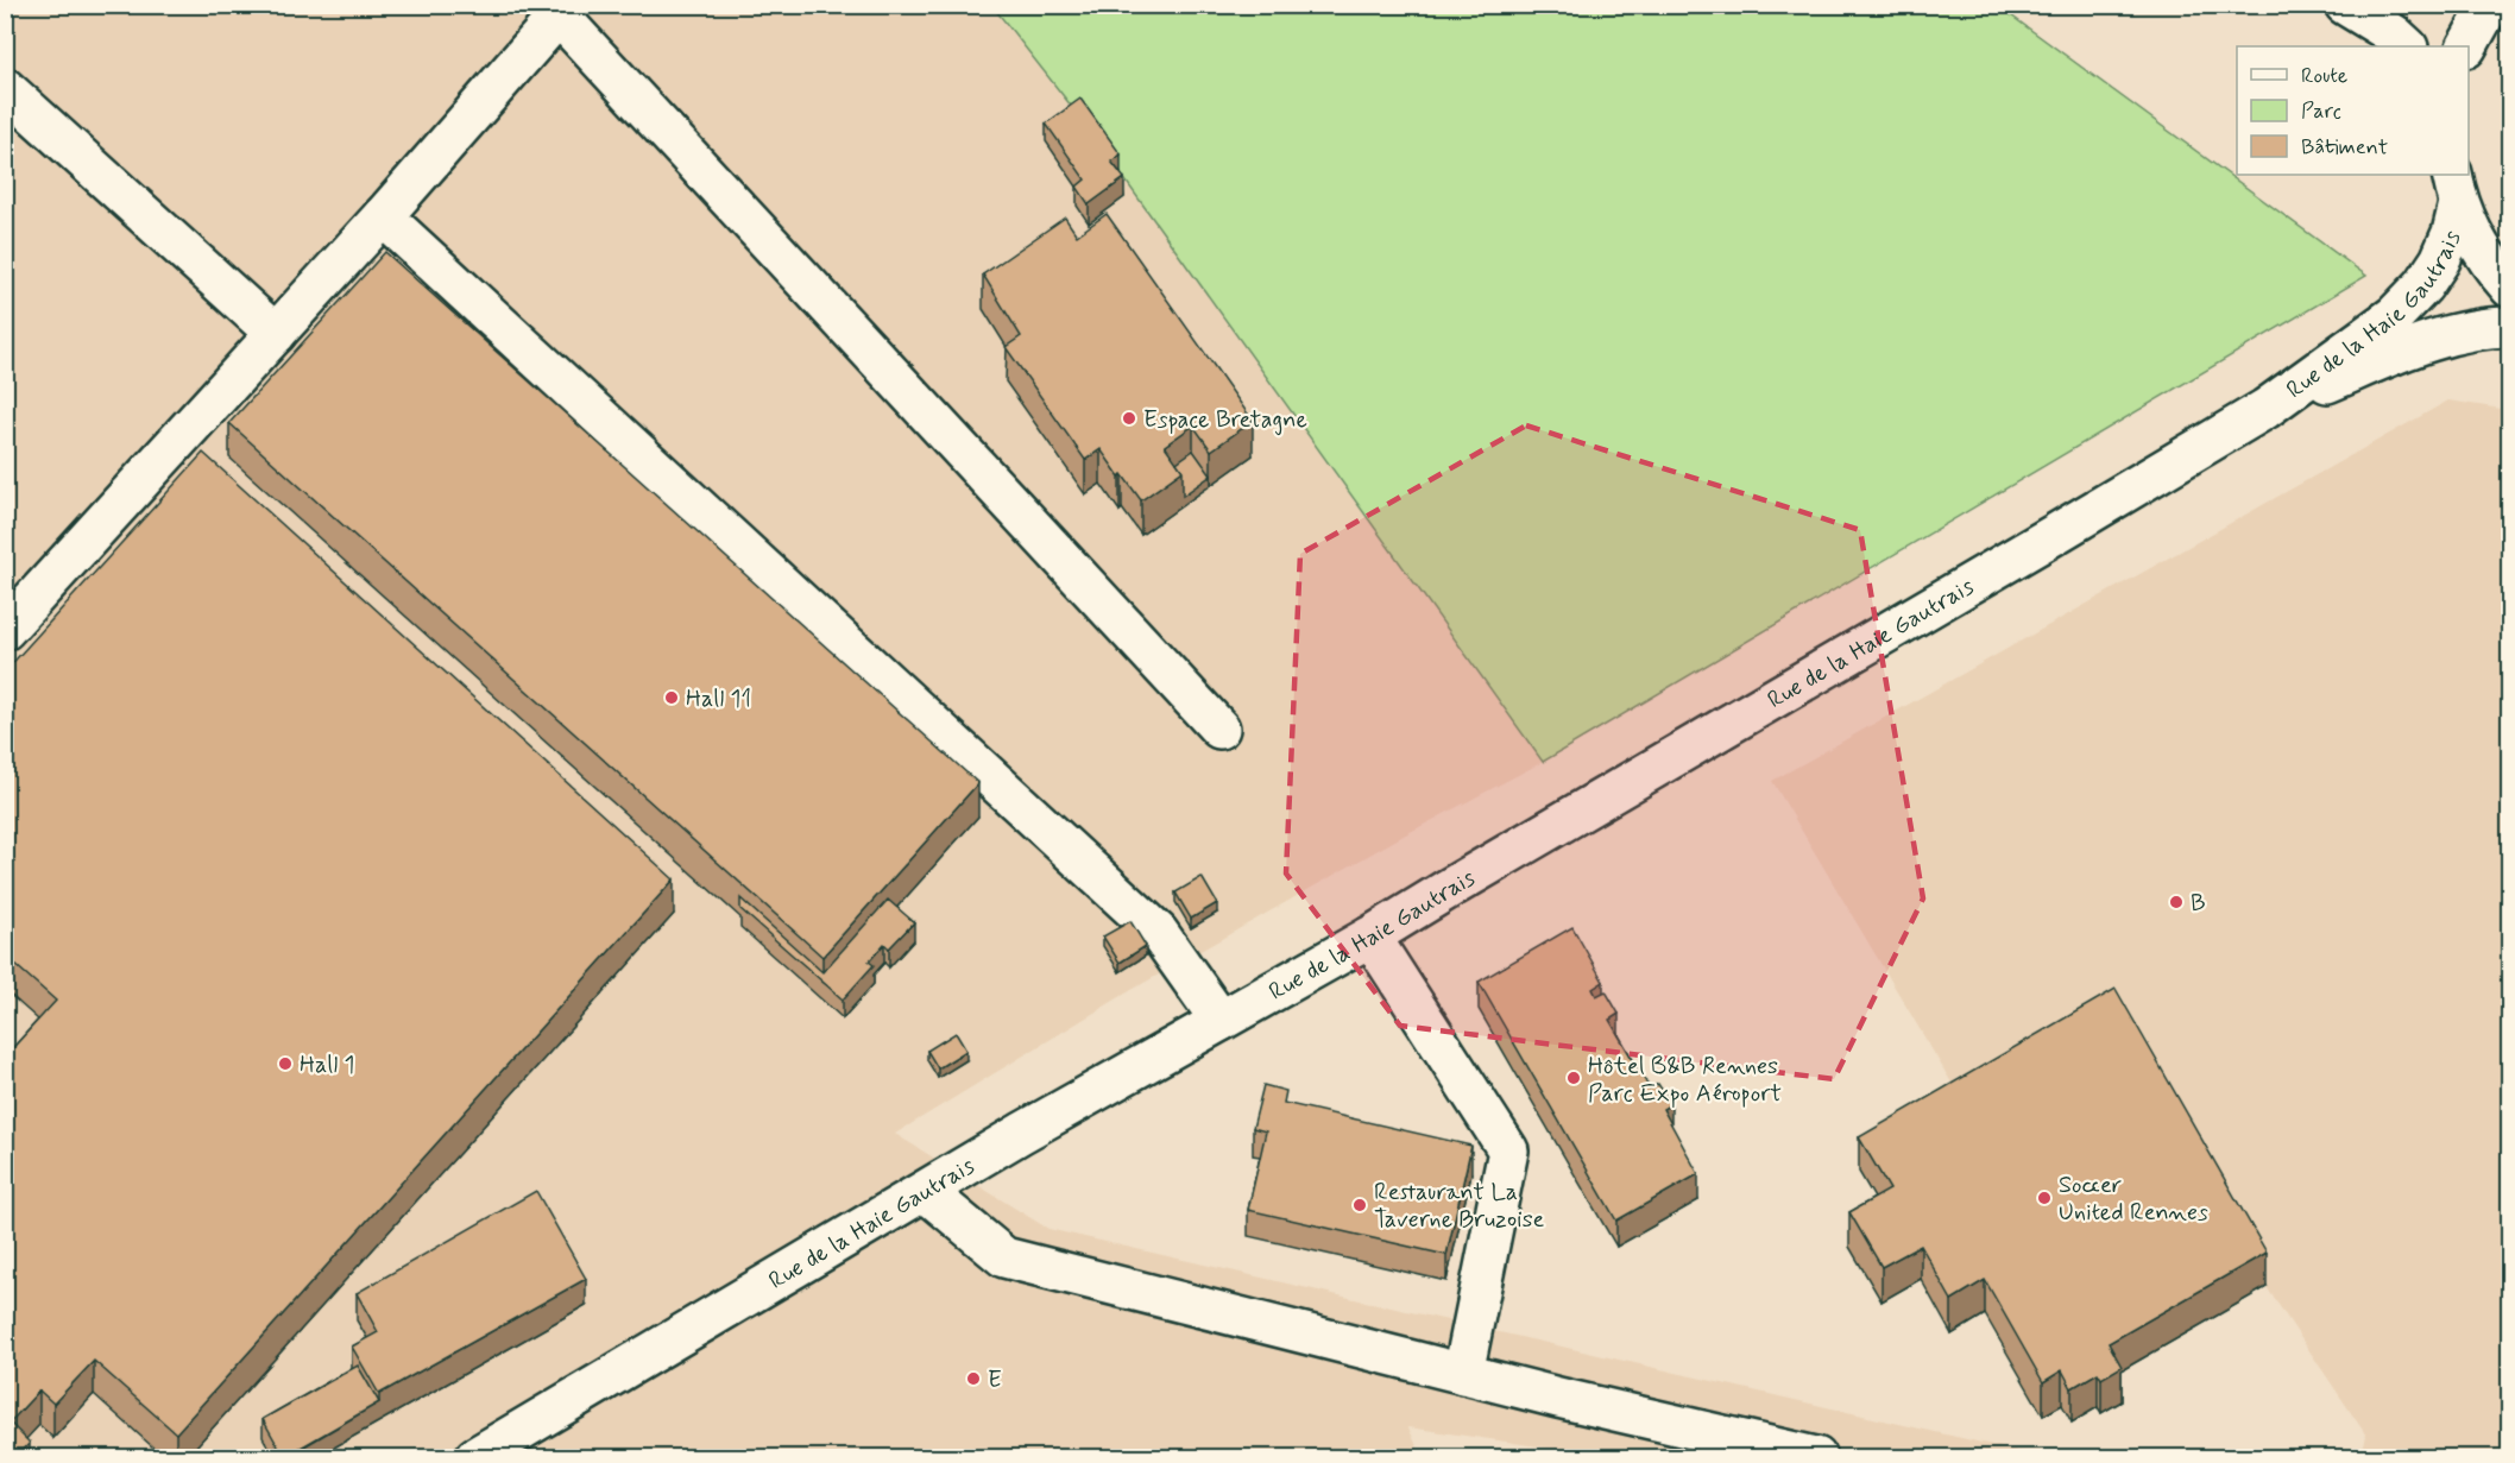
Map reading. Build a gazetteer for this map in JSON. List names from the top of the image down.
{
  "streets": {
    "main road": ["Rue de la Haie Gautrais"]
  },
  "places": [
    "Espace Bretagne",
    "Hall 11",
    "B",
    "Hall 1",
    "Hôtel B&B Rennes Parc Expo Aéroport",
    "Soccer United Rennes",
    "Restaurant La Taverne Bruzoise",
    "E"
  ],
  "legend": ["Route", "Parc", "Bâtiment"]
}
